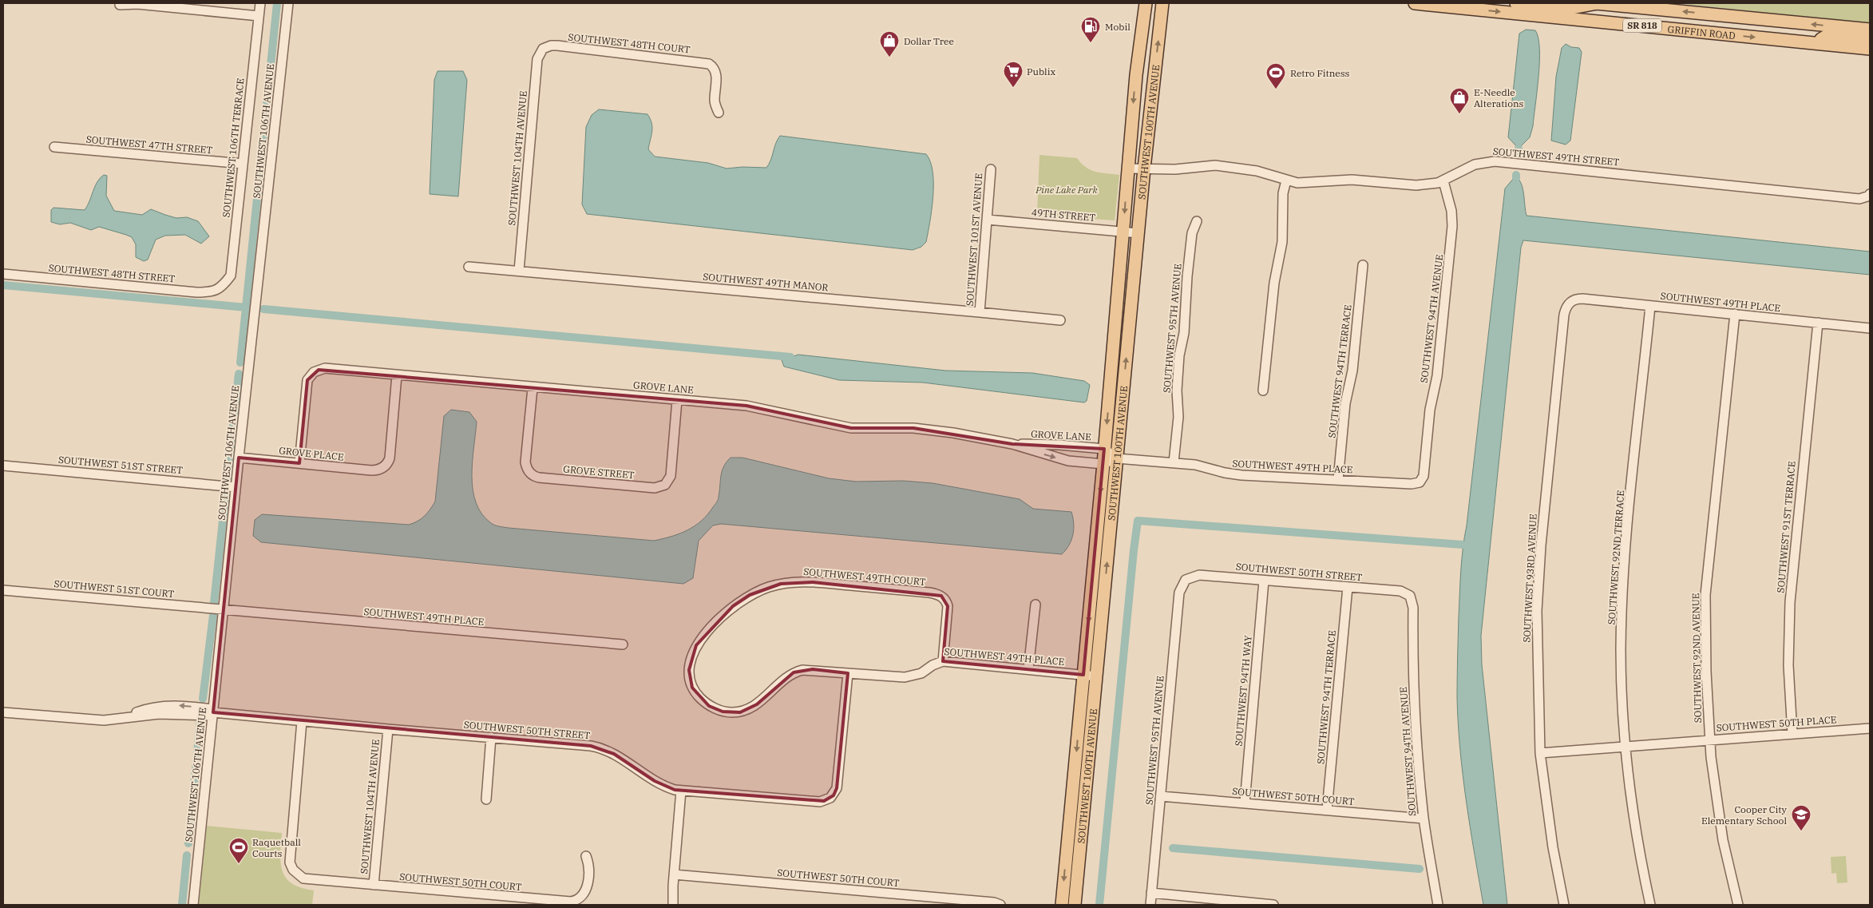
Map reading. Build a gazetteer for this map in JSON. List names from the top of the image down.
{
  "streets": {
    "main road": ["SR 818", "GRIFFIN ROAD", "SOUTHWEST 100TH AVENUE"],
    "street": [
      "SOUTHWEST 48TH COURT",
      "SOUTHWEST 106TH AVENUE",
      "SOUTHWEST 47TH STREET",
      "SOUTHWEST 106TH TERRACE",
      "SOUTHWEST 49TH STREET",
      "SOUTHWEST 104TH AVENUE",
      "49TH STREET",
      "SOUTHWEST 101ST AVENUE",
      "SOUTHWEST 48TH STREET",
      "SOUTHWEST 49TH MANOR",
      "SOUTHWEST 49TH PLACE",
      "SOUTHWEST 94TH AVENUE",
      "SOUTHWEST 95TH AVENUE",
      "SOUTHWEST 94TH TERRACE",
      "GROVE LANE",
      "GROVE PLACE",
      "SOUTHWEST 51ST STREET",
      "GROVE STREET",
      "SOUTHWEST 91ST TERRACE",
      "SOUTHWEST 92ND TERRACE",
      "SOUTHWEST 50TH STREET",
      "SOUTHWEST 49TH COURT",
      "SOUTHWEST 93RD AVENUE",
      "SOUTHWEST 51ST COURT",
      "SOUTHWEST 92ND AVENUE",
      "SOUTHWEST 94TH WAY",
      "SOUTHWEST 50TH PLACE",
      "SOUTHWEST 50TH COURT"
    ]
  },
  "crossings": [
    ["SOUTHWEST 48TH COURT", "SOUTHWEST 104TH AVENUE"],
    ["SOUTHWEST 106TH AVENUE", "SOUTHWEST 49TH PLACE"],
    ["SOUTHWEST 106TH AVENUE", "GROVE PLACE"],
    ["SOUTHWEST 106TH AVENUE", "SOUTHWEST 51ST STREET"],
    ["SOUTHWEST 106TH AVENUE", "SOUTHWEST 50TH STREET"],
    ["SOUTHWEST 106TH AVENUE", "SOUTHWEST 51ST COURT"],
    ["SOUTHWEST 100TH AVENUE", "SOUTHWEST 49TH STREET"],
    ["SOUTHWEST 100TH AVENUE", "49TH STREET"],
    ["SOUTHWEST 100TH AVENUE", "SOUTHWEST 49TH PLACE"],
    ["SOUTHWEST 100TH AVENUE", "GROVE LANE"],
    ["SOUTHWEST 47TH STREET", "SOUTHWEST 106TH TERRACE"],
    ["SOUTHWEST 106TH TERRACE", "SOUTHWEST 48TH STREET"],
    ["SOUTHWEST 49TH STREET", "SOUTHWEST 94TH AVENUE"],
    ["SOUTHWEST 104TH AVENUE", "SOUTHWEST 49TH MANOR"],
    ["SOUTHWEST 104TH AVENUE", "SOUTHWEST 50TH STREET"],
    ["SOUTHWEST 104TH AVENUE", "SOUTHWEST 50TH COURT"],
    ["49TH STREET", "SOUTHWEST 101ST AVENUE"],
    ["SOUTHWEST 101ST AVENUE", "SOUTHWEST 49TH MANOR"],
    ["SOUTHWEST 49TH PLACE", "SOUTHWEST 94TH AVENUE"],
    ["SOUTHWEST 49TH PLACE", "SOUTHWEST 95TH AVENUE"],
    ["SOUTHWEST 49TH PLACE", "SOUTHWEST 94TH TERRACE"],
    ["SOUTHWEST 49TH PLACE", "GROVE LANE"],
    ["SOUTHWEST 49TH PLACE", "SOUTHWEST 91ST TERRACE"],
    ["SOUTHWEST 49TH PLACE", "SOUTHWEST 92ND TERRACE"],
    ["SOUTHWEST 49TH PLACE", "SOUTHWEST 50TH STREET"],
    ["SOUTHWEST 49TH PLACE", "SOUTHWEST 49TH COURT"],
    ["SOUTHWEST 49TH PLACE", "SOUTHWEST 93RD AVENUE"],
    ["SOUTHWEST 49TH PLACE", "SOUTHWEST 51ST COURT"],
    ["SOUTHWEST 49TH PLACE", "SOUTHWEST 92ND AVENUE"],
    ["SOUTHWEST 94TH AVENUE", "SOUTHWEST 50TH STREET"],
    ["SOUTHWEST 94TH AVENUE", "SOUTHWEST 50TH COURT"],
    ["SOUTHWEST 95TH AVENUE", "SOUTHWEST 50TH STREET"],
    ["SOUTHWEST 95TH AVENUE", "SOUTHWEST 50TH COURT"],
    ["SOUTHWEST 94TH TERRACE", "SOUTHWEST 50TH STREET"],
    ["SOUTHWEST 94TH TERRACE", "SOUTHWEST 50TH COURT"],
    ["GROVE LANE", "GROVE PLACE"],
    ["GROVE LANE", "GROVE STREET"],
    ["SOUTHWEST 91ST TERRACE", "SOUTHWEST 50TH PLACE"],
    ["SOUTHWEST 92ND TERRACE", "SOUTHWEST 50TH PLACE"],
    ["SOUTHWEST 50TH STREET", "SOUTHWEST 94TH WAY"],
    ["SOUTHWEST 50TH STREET", "SOUTHWEST 50TH COURT"],
    ["SOUTHWEST 93RD AVENUE", "SOUTHWEST 50TH PLACE"],
    ["SOUTHWEST 92ND AVENUE", "SOUTHWEST 50TH PLACE"],
    ["SOUTHWEST 94TH WAY", "SOUTHWEST 50TH COURT"]
  ],
  "parks": ["Pine Lake Park"],
  "places": {
    "fuel station": ["Mobil"],
    "shop": ["Dollar Tree", "E-Needle Alterations"],
    "supermarket": ["Publix"],
    "sports": ["Retro Fitness", "Raquetball Courts"],
    "school or university": ["Cooper City Elementary School"]
  }
}
